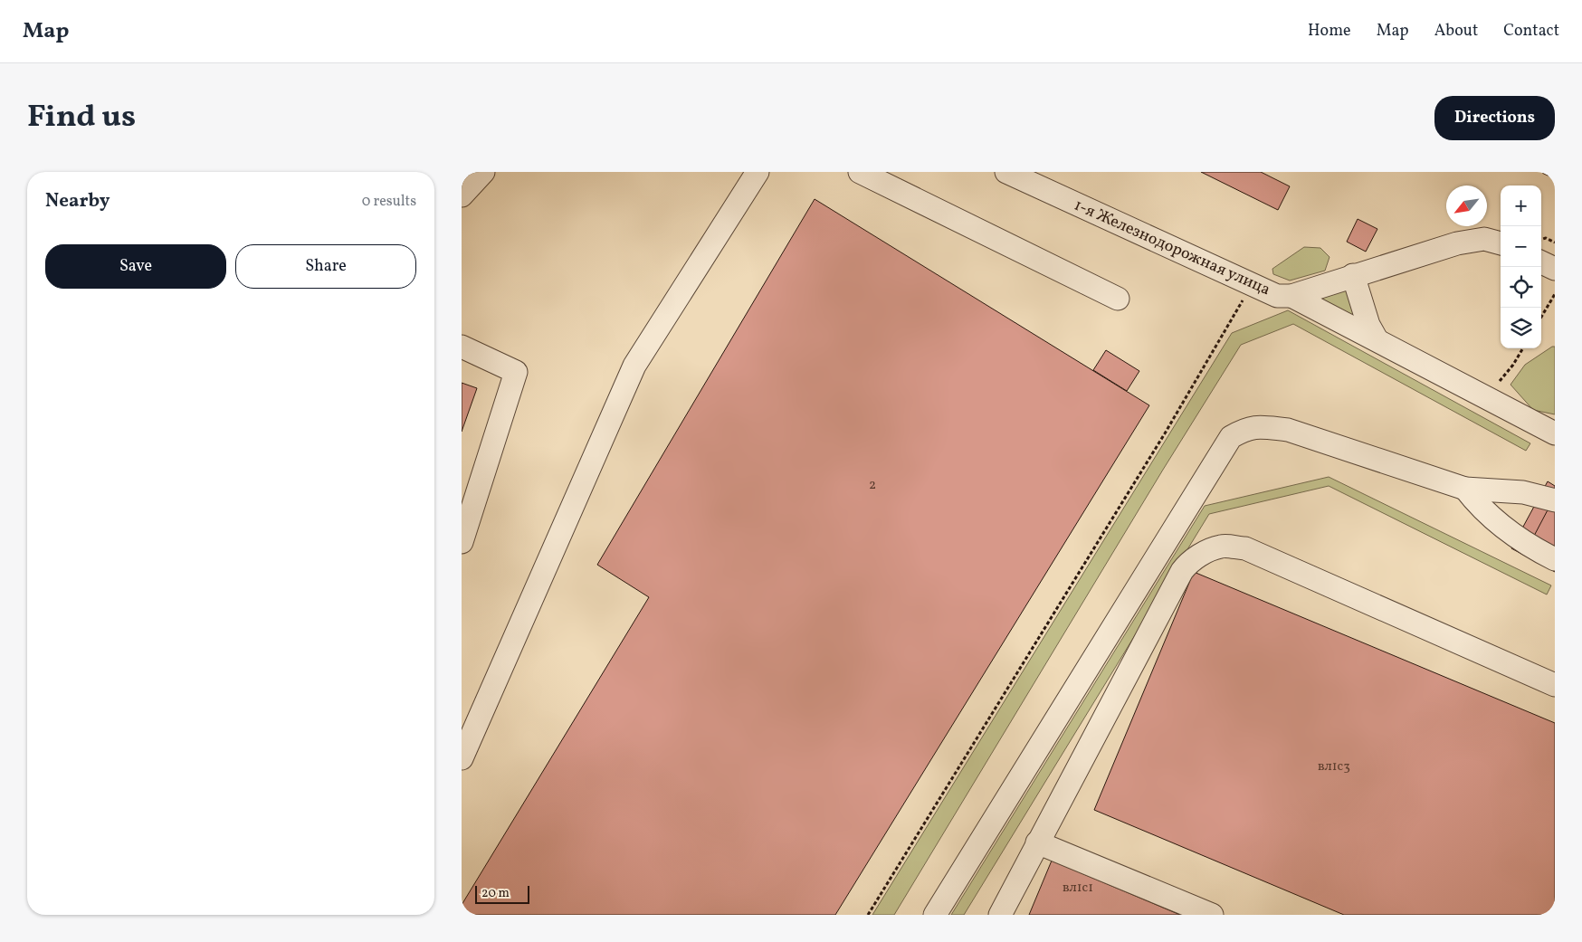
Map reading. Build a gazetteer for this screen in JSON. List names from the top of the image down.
{
  "streets": {
    "street": ["1-я Железнодорожная улица"]
  },
  "house_numbers": ["2", "вл1с3", "вл1с1"],
  "scale_bar": "20 m",
  "north": "bottom left",
  "page": {
    "header": "Map",
    "nav": [
      "Home",
      "Map",
      "About",
      "Contact"
    ],
    "title": "Find us",
    "buttons": [
      "Directions",
      ["Save", "Share"]
    ],
    "heading": ["Nearby", "0 results"],
    "map_buttons": ["+", "−"],
    "scale": "20 m"
  }
}
